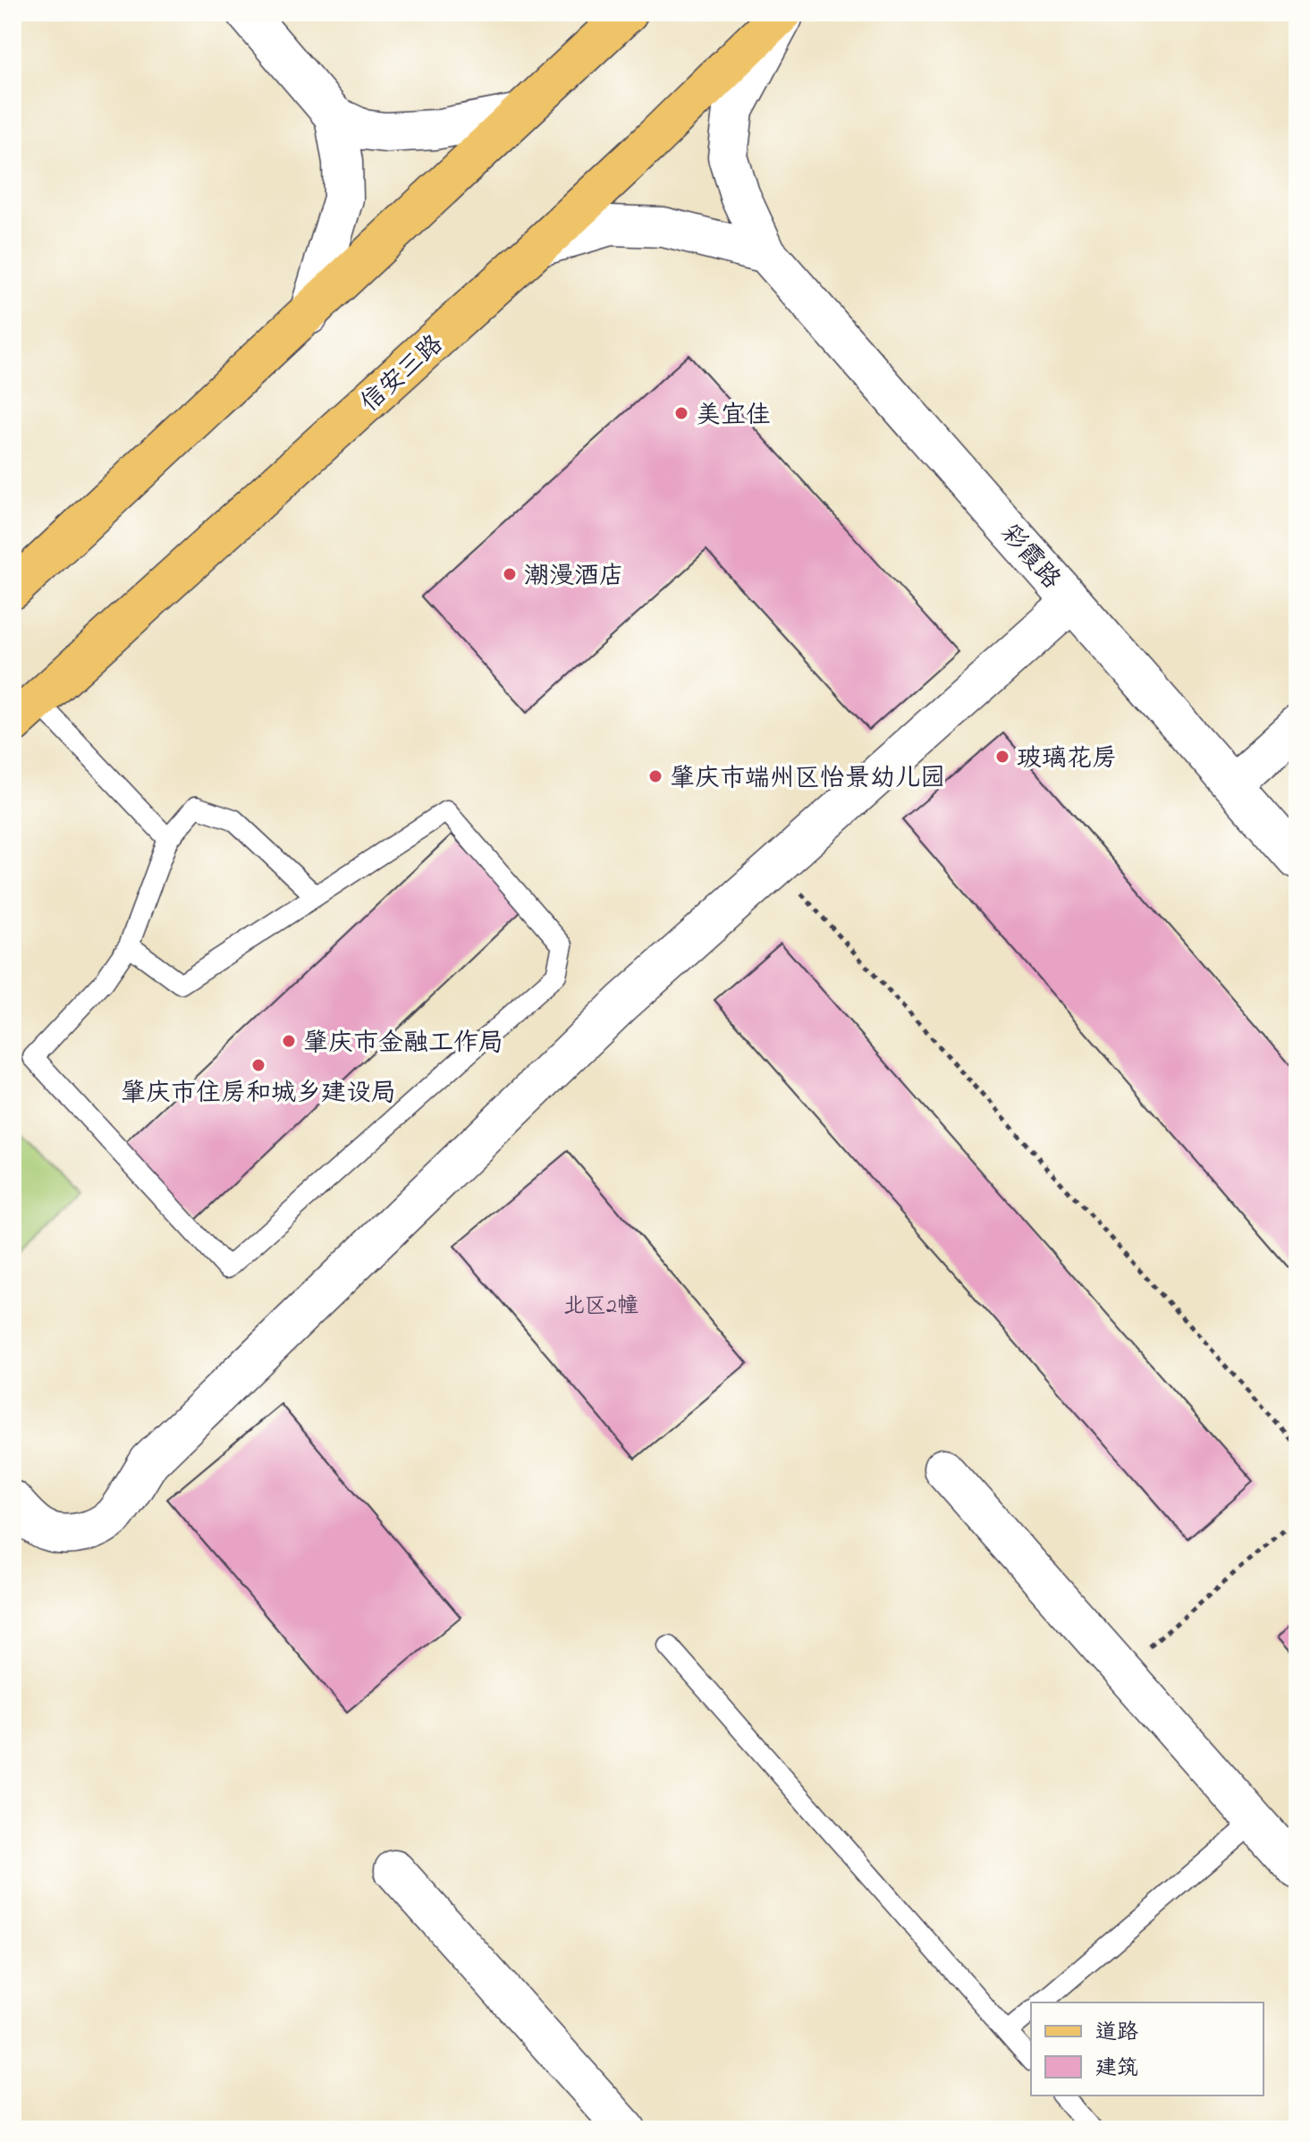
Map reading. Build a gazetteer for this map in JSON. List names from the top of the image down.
{
  "streets": {
    "main road": ["信安三路"],
    "street": ["彩霞路"]
  },
  "crossings": [
    ["信安三路", "彩霞路"]
  ],
  "places": [
    "美宜佳",
    "潮漫酒店",
    "玻璃花房",
    "肇庆市端州区怡景幼儿园",
    "肇庆市金融工作局",
    "肇庆市住房和城乡建设局"
  ],
  "house_numbers": ["北区2幢"],
  "legend": ["道路", "建筑"]
}
